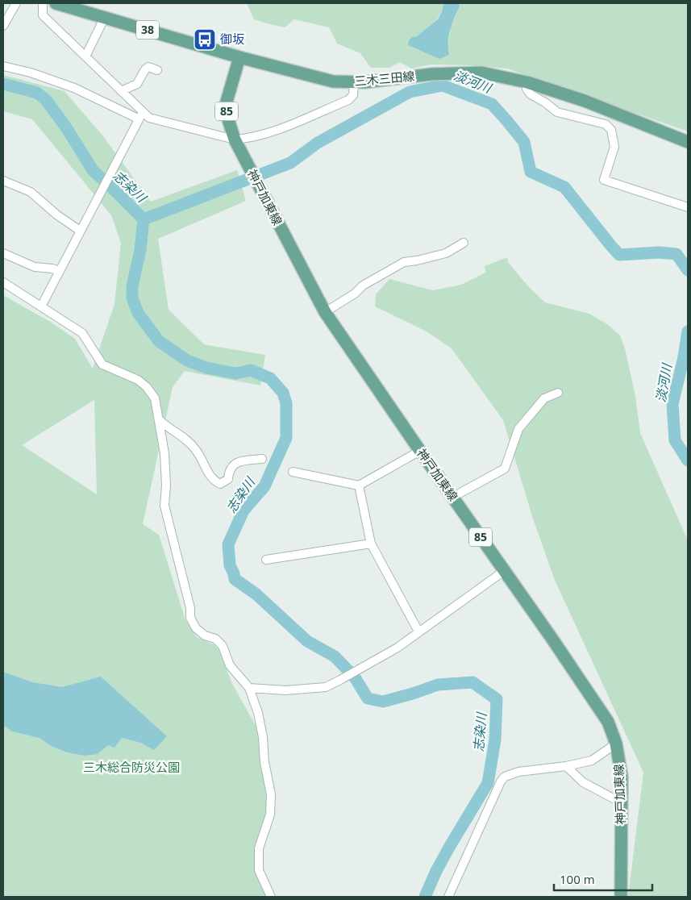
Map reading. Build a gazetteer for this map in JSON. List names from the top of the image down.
{
  "streets": {
    "main road": [
      "38",
      "三木三田線",
      "85",
      "神戸加東線"
    ]
  },
  "crossings": [
    ["三木三田線", "神戸加東線"]
  ],
  "water": ["淡河川", "志染川"],
  "parks": ["三木総合防災公園"],
  "places": {
    "bus stop": ["御坂"]
  },
  "scale_bar": "100 m"
}
